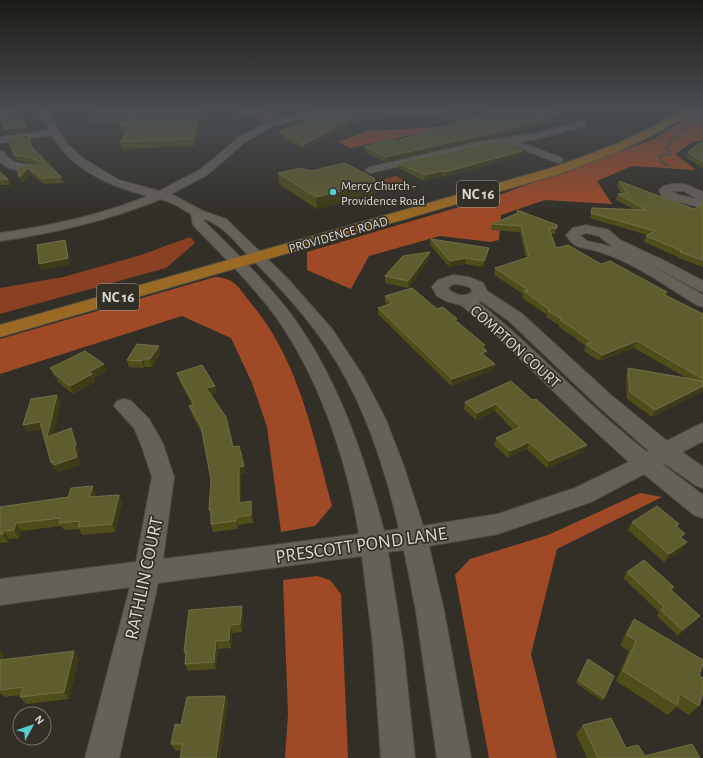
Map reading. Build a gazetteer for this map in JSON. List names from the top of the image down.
{
  "streets": {
    "main road": ["NC 16", "PROVIDENCE ROAD"],
    "street": ["COMPTON COURT", "PRESCOTT POND LANE", "RATHLIN COURT"]
  },
  "crossings": [
    ["COMPTON COURT", "PRESCOTT POND LANE"],
    ["PRESCOTT POND LANE", "RATHLIN COURT"]
  ],
  "places": ["Mercy Church - Providence Road"],
  "north": "top right"
}
